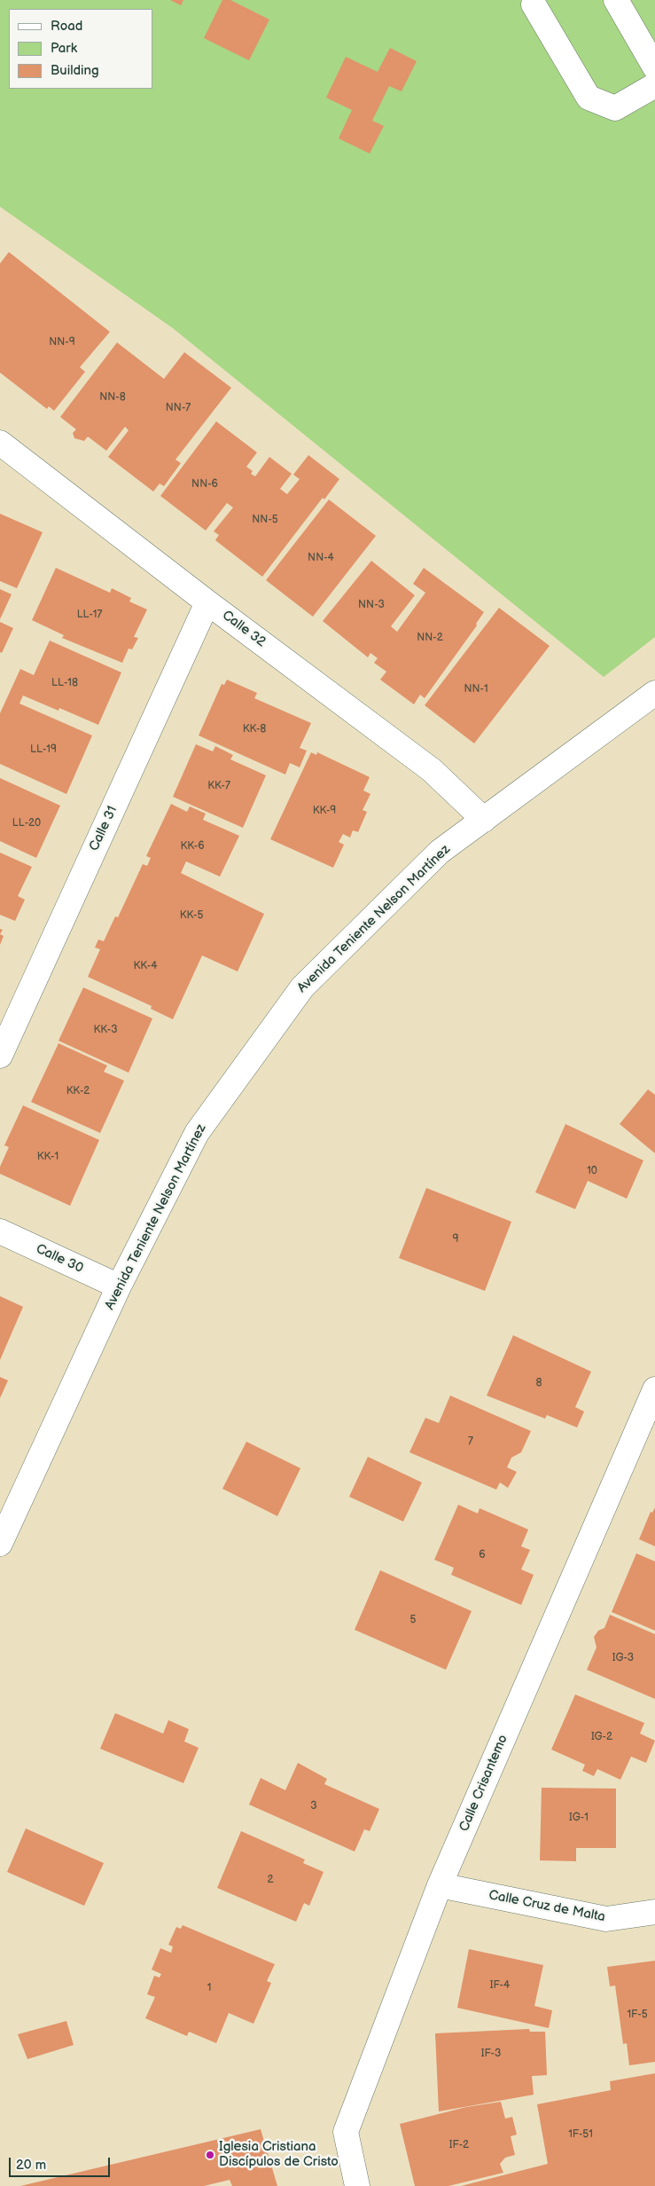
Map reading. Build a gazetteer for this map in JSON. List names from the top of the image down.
{
  "streets": {
    "street": [
      "Calle 32",
      "Calle 31",
      "Avenida Teniente Nelson Martínez",
      "Calle 30",
      "Calle Crisantemo",
      "Calle Cruz de Malta"
    ]
  },
  "crossings": [
    ["Calle 32", "Calle 31"],
    ["Calle 32", "Avenida Teniente Nelson Martínez"],
    ["Avenida Teniente Nelson Martínez", "Calle 30"],
    ["Calle Crisantemo", "Calle Cruz de Malta"]
  ],
  "places": ["Iglesia Cristiana Discípulos de Cristo"],
  "house_numbers": [
    "NN-9",
    "NN-8",
    "NN-7",
    "NN-6",
    "NN-5",
    "NN-4",
    "NN-3",
    "LL-17",
    "NN-2",
    "LL-18",
    "NN-1",
    "KK-8",
    "LL-19",
    "KK-7",
    "KK-9",
    "LL-20",
    "KK-6",
    "KK-5",
    "KK-4",
    "KK-3",
    "KK-2",
    "KK-1",
    "10",
    "9",
    "8",
    "7",
    "6",
    "5",
    "IG-3",
    "IG-2",
    "3",
    "IG-1",
    "2",
    "IF-4",
    "1",
    "1F-5",
    "IF-3",
    "1F-51",
    "IF-2"
  ],
  "legend": ["Road", "Park", "Building"],
  "scale_bar": "20 m"
}
